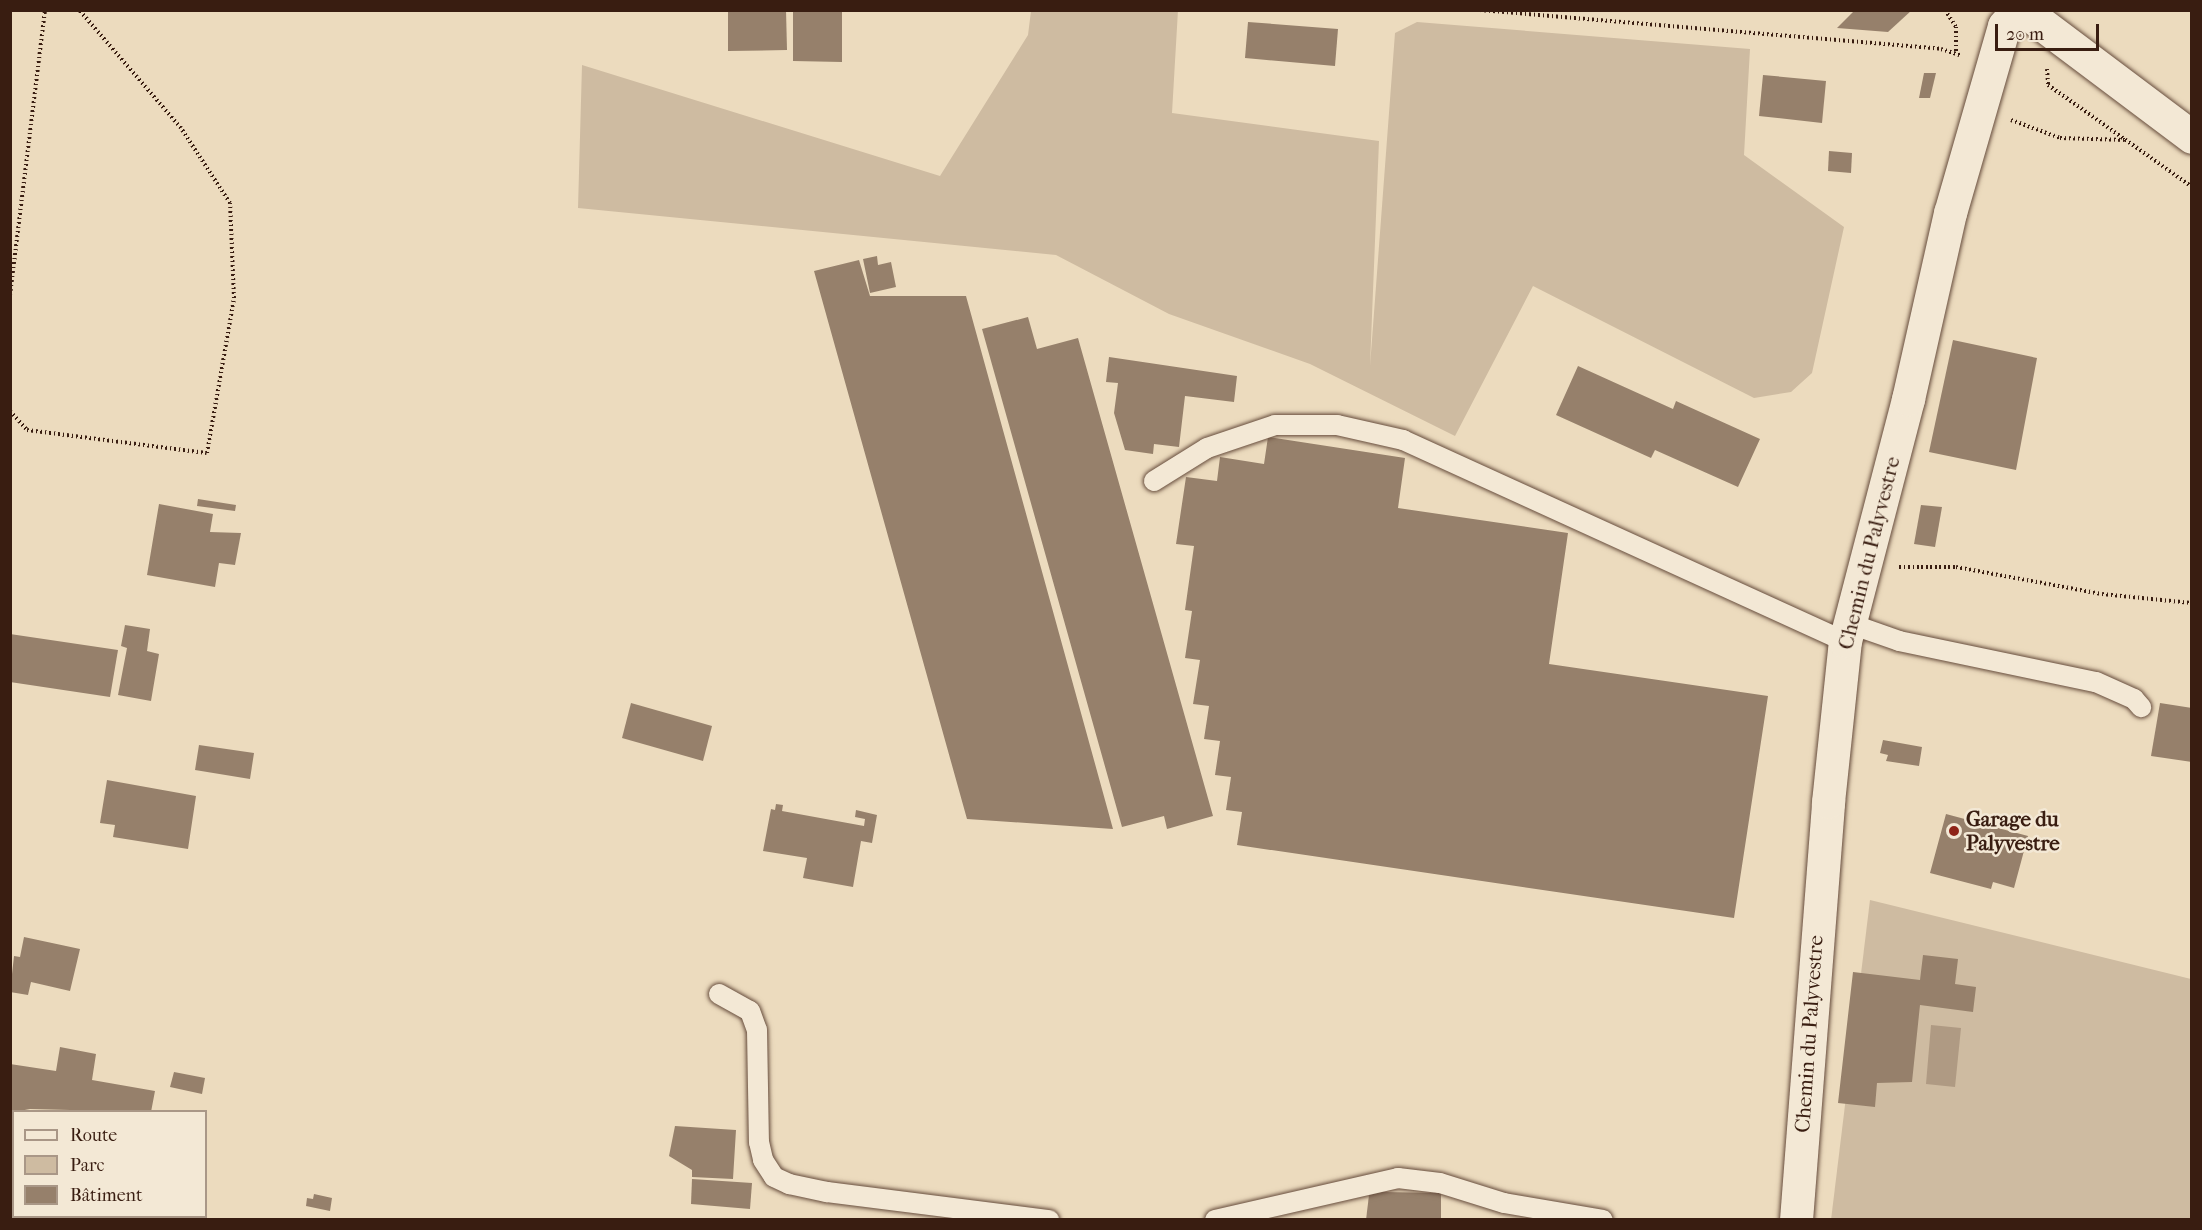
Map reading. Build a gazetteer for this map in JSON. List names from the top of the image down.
{
  "streets": {
    "street": ["Chemin du Palyvestre"]
  },
  "places": ["Garage du Palyvestre"],
  "legend": ["Route", "Parc", "Bâtiment"],
  "scale_bar": "20 m"
}
